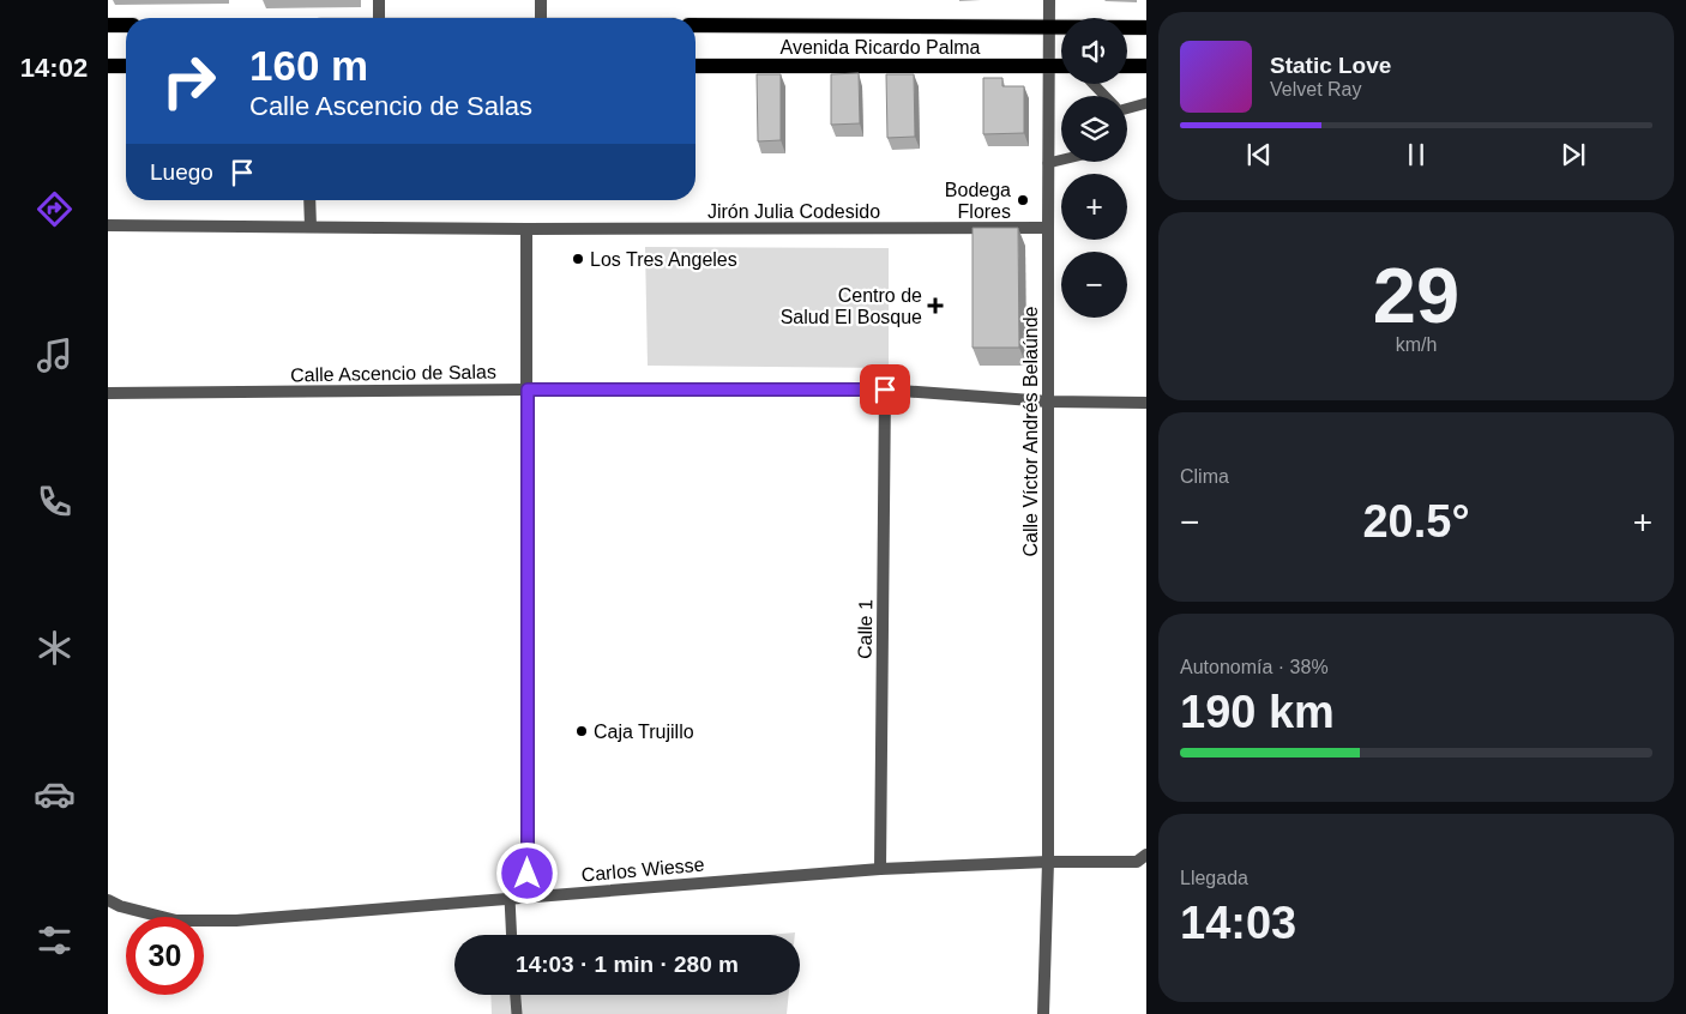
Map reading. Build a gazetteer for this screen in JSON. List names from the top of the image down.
{
  "streets": {
    "main road": ["Avenida Ricardo Palma"],
    "street": [
      "Jirón Julia Codesido",
      "Calle Ascencio de Salas",
      "Calle Víctor Andrés Belaúnde",
      "Calle 1",
      "Carlos Wiesse"
    ]
  },
  "crossings": [
    ["Avenida Ricardo Palma", "Calle Víctor Andrés Belaúnde"],
    ["Jirón Julia Codesido", "Calle Víctor Andrés Belaúnde"],
    ["Calle Ascencio de Salas", "Calle Víctor Andrés Belaúnde"],
    ["Calle Ascencio de Salas", "Calle 1"],
    ["Calle Víctor Andrés Belaúnde", "Carlos Wiesse"],
    ["Calle 1", "Carlos Wiesse"]
  ],
  "places": {
    "other": ["Bodega Flores", "Los Tres Angeles", "Caja Trujillo"],
    "health": ["Centro de Salud El Bosque"]
  },
  "page": {
    "tabs": "14:02",
    "map_buttons": ["+", "−"],
    "turn": ["160 m", "Calle Ascencio de Salas"],
    "song": ["Static Love", "Velvet Ray"],
    "then": "Luego",
    "tile": [
      ["29", "km/h"],
      "Clima",
      ["Autonomía · 38%", "190 km"],
      ["Llegada", "14:03"]
    ],
    "heat": ["−", "20.5°", "+"],
    "limit": "30",
    "trip": "14:03 · 1 min · 280 m"
  }
}
